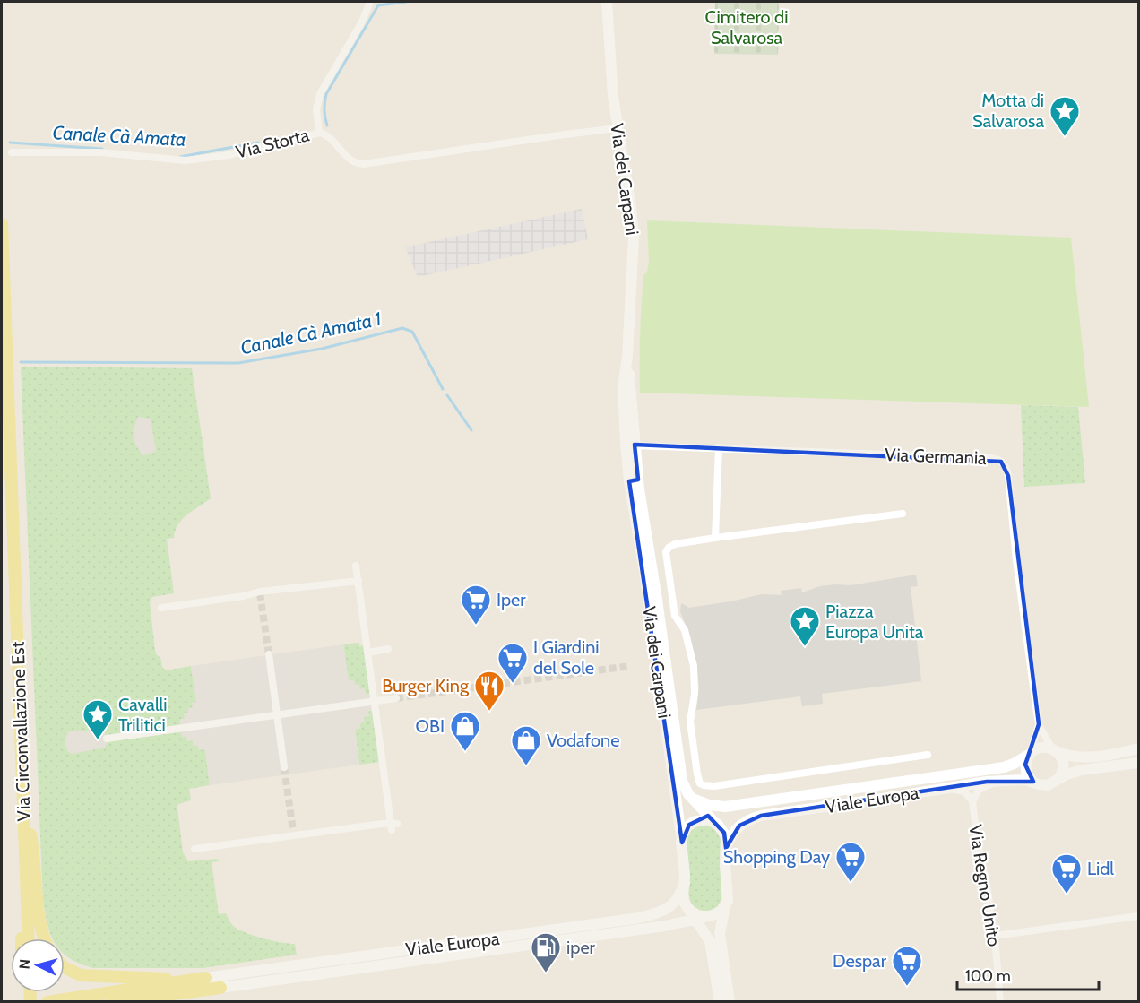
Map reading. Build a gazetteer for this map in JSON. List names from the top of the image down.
{
  "streets": {
    "main road": ["Via Circonvallazione Est"],
    "street": [
      "Via Storta",
      "Via dei Carpani",
      "Via Germania",
      "Viale Europa",
      "Via Regno Unito"
    ]
  },
  "crossings": [
    ["Via Storta", "Via dei Carpani"],
    ["Via dei Carpani", "Via Germania"],
    ["Via dei Carpani", "Viale Europa"],
    ["Via Germania", "Viale Europa"],
    ["Viale Europa", "Via Regno Unito"]
  ],
  "water": ["Canale Cà Amata", "Canale Cà Amata 1"],
  "parks": ["Cimitero di Salvarosa"],
  "places": {
    "place": ["Motta di Salvarosa", "Piazza Europa Unita", "Cavalli Trilitici"],
    "supermarket": [
      "Iper",
      "I Giardini del Sole",
      "Shopping Day",
      "Lidl",
      "Despar"
    ],
    "restaurant": ["Burger King"],
    "shop": ["OBI", "Vodafone"],
    "fuel station": ["iper"]
  },
  "scale_bar": "100 m",
  "north": "left"
}
